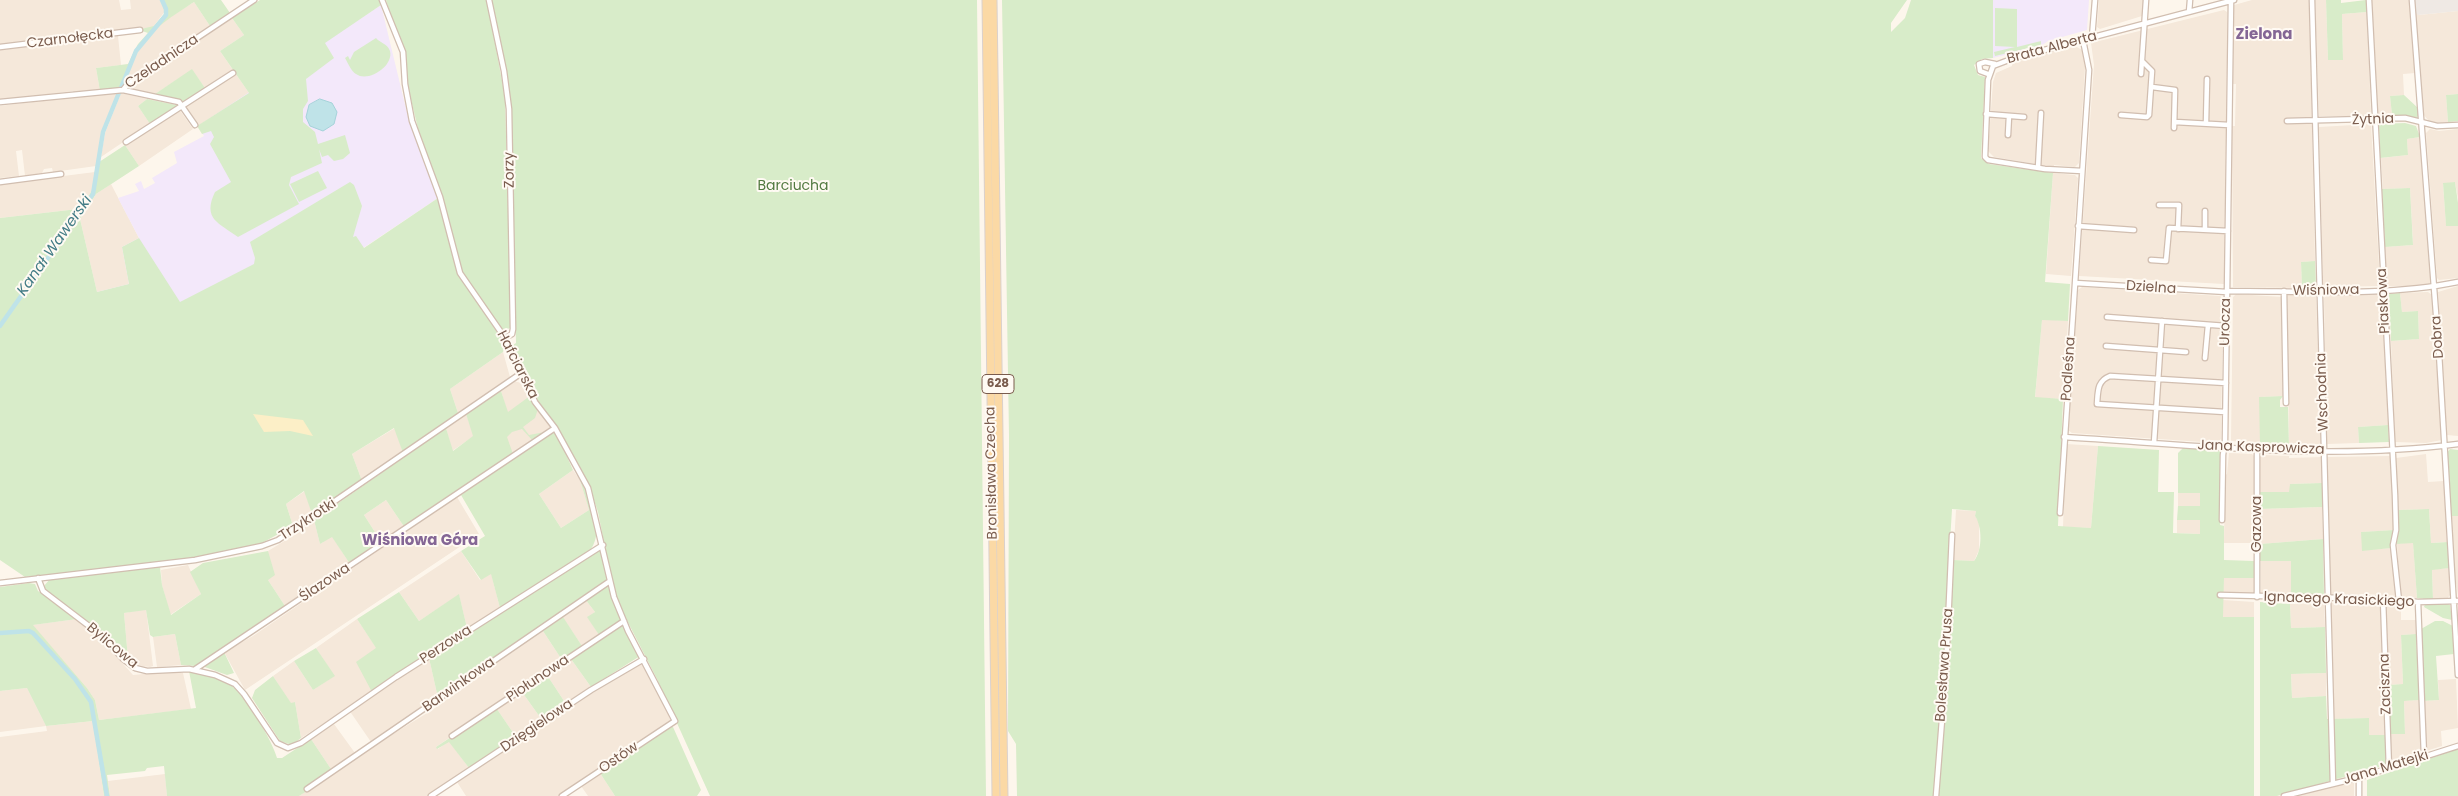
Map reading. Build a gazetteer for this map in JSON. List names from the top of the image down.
{
  "streets": {
    "main road": ["628", "Bronisława Czecha"],
    "street": [
      "Czarnołęcka",
      "Brata Alberta",
      "Czeladnicza",
      "Żytnia",
      "Zorzy",
      "Dzielna",
      "Wiśniowa",
      "Piaskowa",
      "Urocza",
      "Dobra",
      "Hafciarska",
      "Podleśna",
      "Wschodnia",
      "Jana Kasprowicza",
      "Trzykrotki",
      "Gazowa",
      "Ślazowa",
      "Ignacego Krasickiego",
      "Perzowa",
      "Bylicowa",
      "Bolesława Prusa",
      "Piołunowa",
      "Zaciszna",
      "Barwinkowa",
      "Dzięgielowa",
      "Ostów",
      "Jana Matejki"
    ]
  },
  "crossings": [
    ["Brata Alberta", "Urocza"],
    ["Brata Alberta", "Podleśna"],
    ["Żytnia", "Piaskowa"],
    ["Żytnia", "Dobra"],
    ["Żytnia", "Wschodnia"],
    ["Zorzy", "Hafciarska"],
    ["Dzielna", "Wiśniowa"],
    ["Dzielna", "Urocza"],
    ["Dzielna", "Podleśna"],
    ["Wiśniowa", "Piaskowa"],
    ["Wiśniowa", "Urocza"],
    ["Wiśniowa", "Dobra"],
    ["Wiśniowa", "Wschodnia"],
    ["Piaskowa", "Jana Kasprowicza"],
    ["Piaskowa", "Ignacego Krasickiego"],
    ["Urocza", "Jana Kasprowicza"],
    ["Dobra", "Jana Kasprowicza"],
    ["Dobra", "Ignacego Krasickiego"],
    ["Hafciarska", "Trzykrotki"],
    ["Hafciarska", "Ślazowa"],
    ["Hafciarska", "Perzowa"],
    ["Hafciarska", "Piołunowa"],
    ["Hafciarska", "Barwinkowa"],
    ["Hafciarska", "Dzięgielowa"],
    ["Hafciarska", "Ostów"],
    ["Podleśna", "Jana Kasprowicza"],
    ["Wschodnia", "Jana Kasprowicza"],
    ["Wschodnia", "Ignacego Krasickiego"],
    ["Wschodnia", "Jana Matejki"],
    ["Jana Kasprowicza", "Gazowa"],
    ["Trzykrotki", "Bylicowa"],
    ["Gazowa", "Ignacego Krasickiego"],
    ["Ślazowa", "Bylicowa"],
    ["Ignacego Krasickiego", "Zaciszna"],
    ["Perzowa", "Bylicowa"],
    ["Zaciszna", "Jana Matejki"]
  ],
  "districts": ["Zielona", "Wiśniowa Góra"],
  "water": ["Kanał Wawerski"],
  "parks": ["Barciucha"]
}
